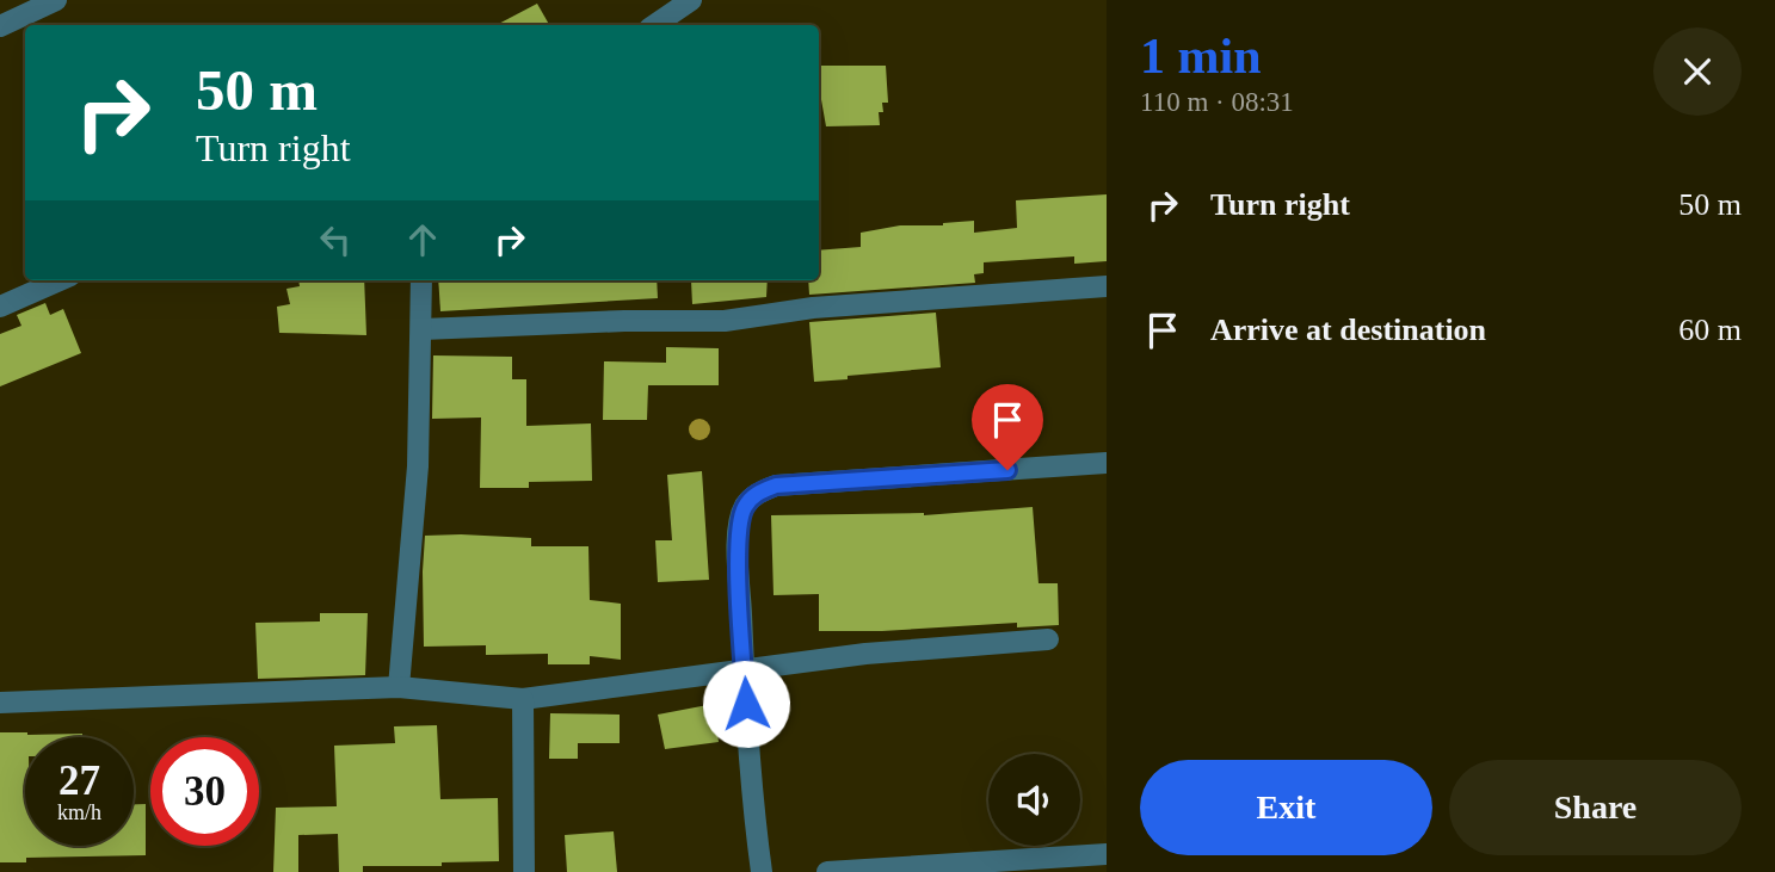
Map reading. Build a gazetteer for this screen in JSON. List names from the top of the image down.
{
  "page": {
    "heading": ["1 min", "110 m · 08:31"],
    "turn": ["50 m", "Turn right"],
    "list": [
      {
        "name": "Turn right",
        "value": "50 m"
      },
      {
        "name": "Arrive at destination",
        "value": "60 m"
      }
    ],
    "speed": "27 km/h",
    "limit": "30",
    "buttons": ["Exit", "Share"]
  }
}
